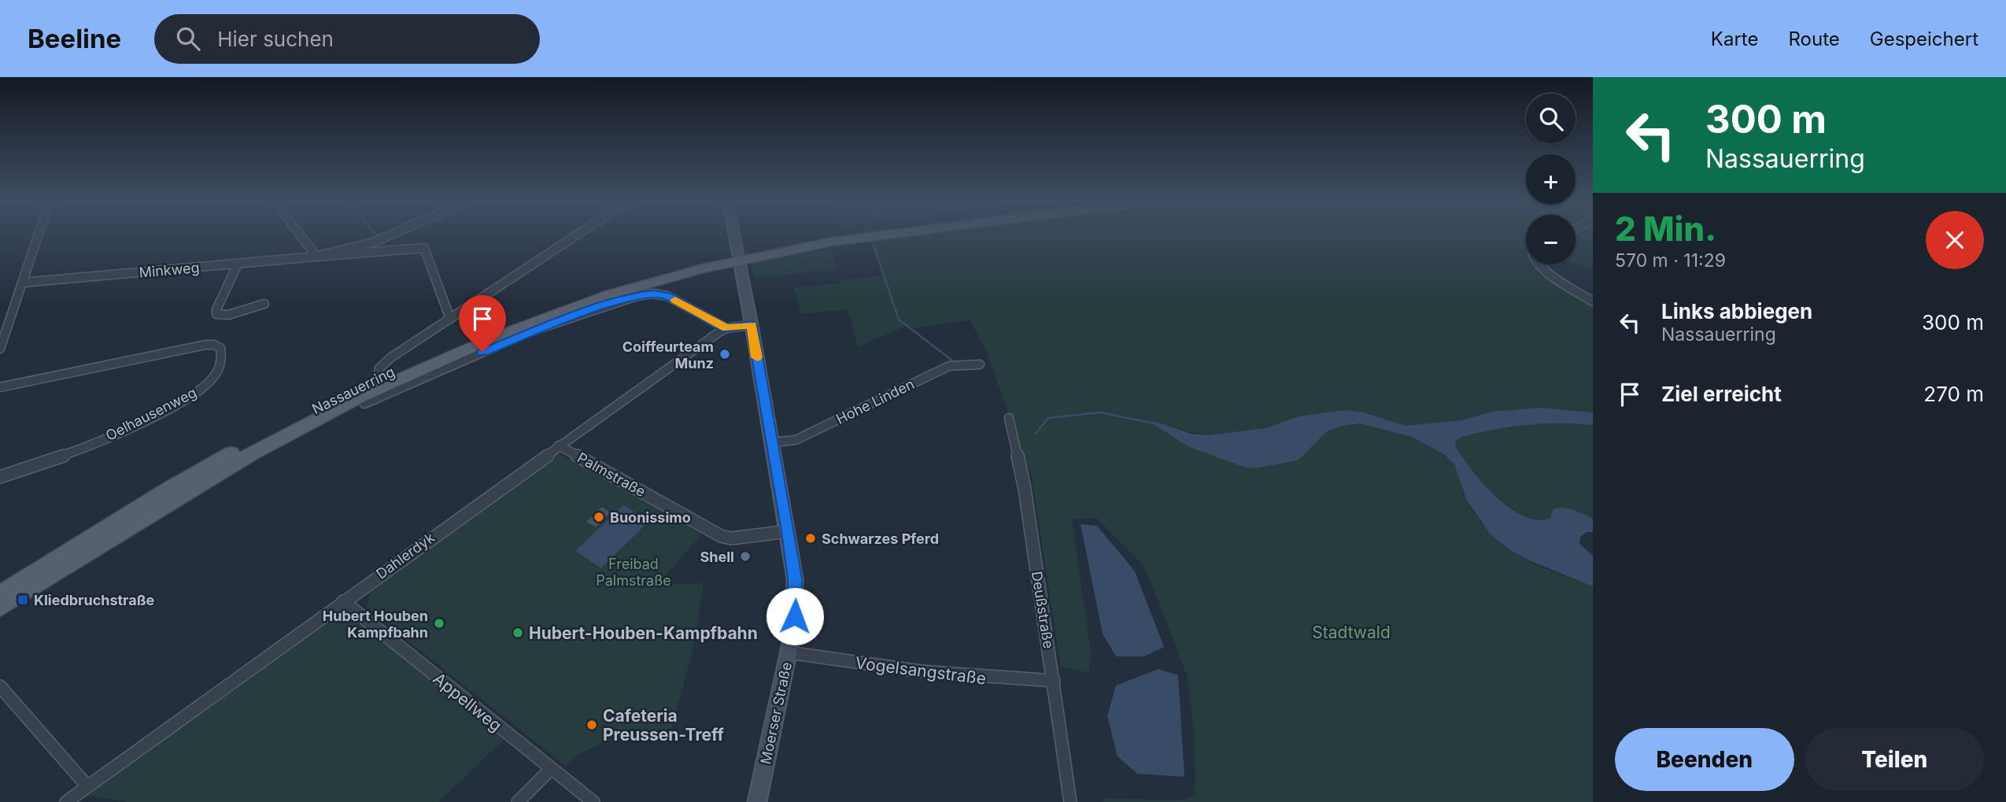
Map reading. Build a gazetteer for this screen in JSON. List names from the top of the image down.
{
  "streets": {
    "main road": ["Nassauerring", "Moerser Straße"],
    "street": [
      "Minkweg",
      "Hohe Linden",
      "Oelhausenweg",
      "Palmstraße",
      "Dahlerdyk",
      "Deußstraße",
      "Vogelsangstraße",
      "Appellweg"
    ]
  },
  "crossings": [
    ["Nassauerring", "Dahlerdyk"],
    ["Nassauerring", "Moerser Straße"],
    ["Hohe Linden", "Moerser Straße"],
    ["Palmstraße", "Dahlerdyk"],
    ["Palmstraße", "Moerser Straße"],
    ["Dahlerdyk", "Appellweg"],
    ["Dahlerdyk", "Moerser Straße"],
    ["Deußstraße", "Vogelsangstraße"],
    ["Vogelsangstraße", "Moerser Straße"]
  ],
  "parks": ["Freibad Palmstraße", "Stadtwald"],
  "places": {
    "other": [
      "Coiffeurteam Munz",
      "Buonissimo",
      "Schwarzes Pferd",
      "Shell",
      "Hubert Houben Kampfbahn",
      "Hubert-Houben-Kampfbahn",
      "Cafeteria Preussen-Treff"
    ],
    "transit": ["Kliedbruchstraße"]
  },
  "page": {
    "header": "Beeline",
    "search": "Hier suchen",
    "nav": ["Karte", "Route", "Gespeichert"],
    "turn": ["300 m", "Nassauerring"],
    "map_buttons": ["+", "−"],
    "heading": ["2 Min.", "570 m · 11:29"],
    "list": [
      {
        "name": "Links abbiegen",
        "note": "Nassauerring",
        "value": "300 m"
      },
      {
        "name": "Ziel erreicht",
        "value": "270 m"
      }
    ],
    "buttons": ["Beenden", "Teilen"]
  }
}
